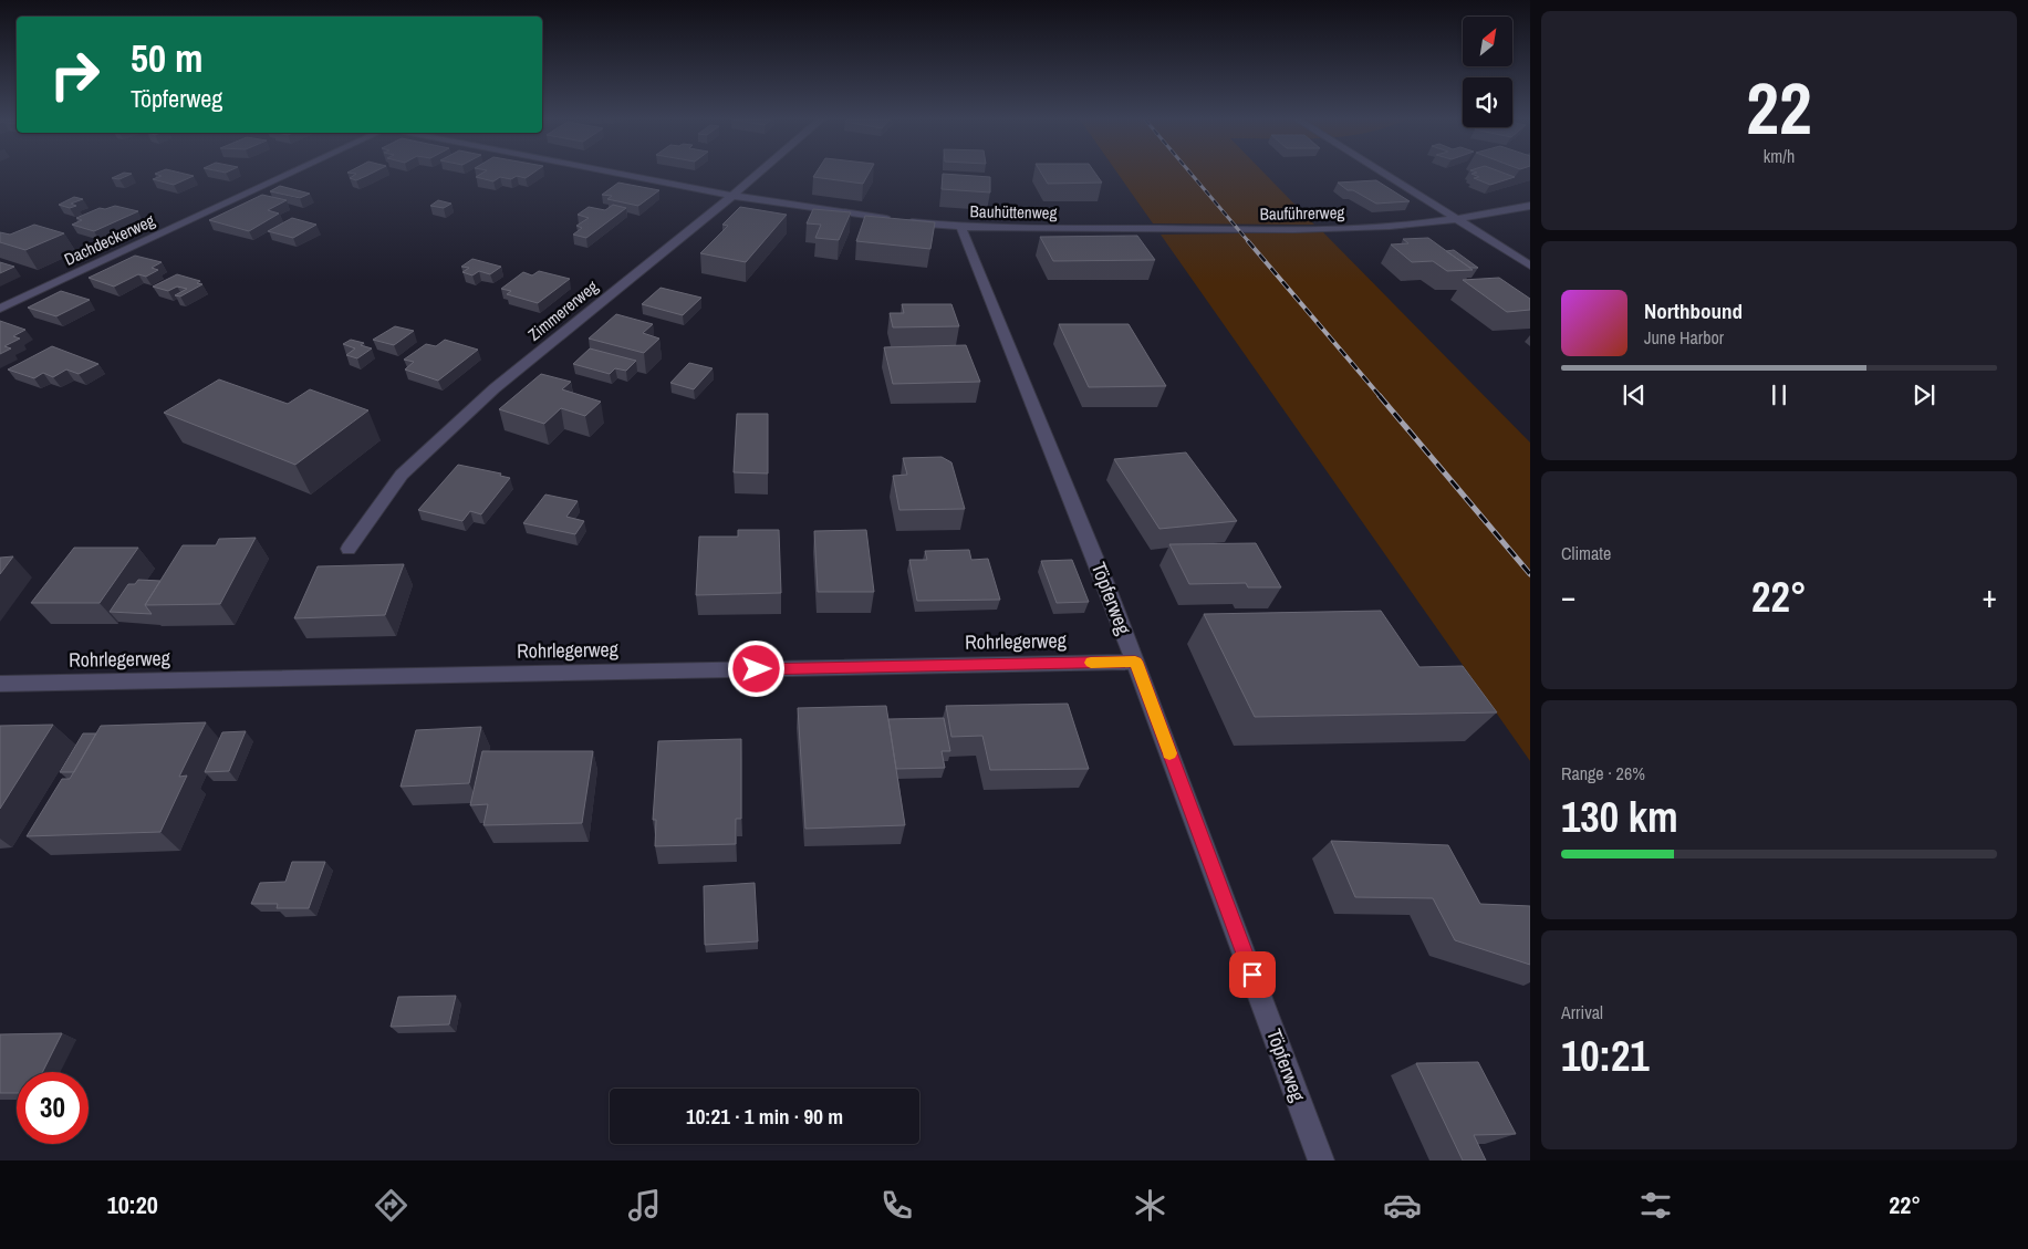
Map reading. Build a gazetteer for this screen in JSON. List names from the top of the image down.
{
  "streets": {
    "street": [
      "Bauhüttenweg",
      "Bauführerweg",
      "Dachdeckerweg",
      "Zimmererweg",
      "Töpferweg",
      "Rohrlegerweg"
    ]
  },
  "crossings": [
    ["Bauhüttenweg", "Bauführerweg"],
    ["Bauhüttenweg", "Zimmererweg"],
    ["Bauhüttenweg", "Töpferweg"],
    ["Töpferweg", "Rohrlegerweg"]
  ],
  "north": "top right",
  "page": {
    "tile": [
      ["22", "km/h"],
      "Climate",
      ["Range · 26%", "130 km"],
      ["Arrival", "10:21"]
    ],
    "turn": ["50 m", "Töpferweg"],
    "song": ["Northbound", "June Harbor"],
    "heat": ["−", "22°", "+"],
    "limit": "30",
    "trip": "10:21 · 1 min · 90 m",
    "tabs": ["10:20", "22°"]
  }
}
